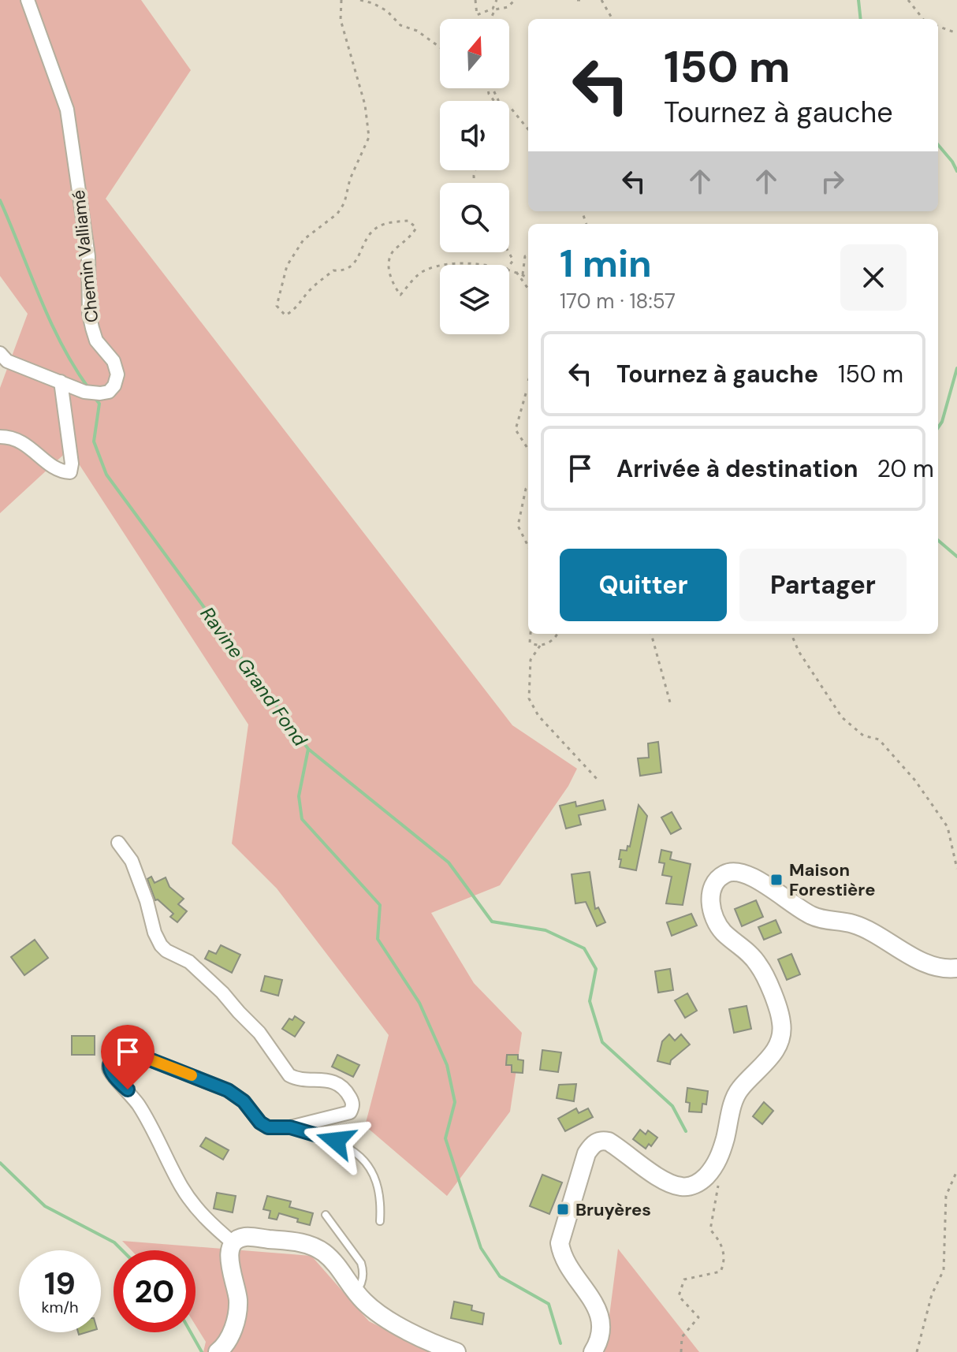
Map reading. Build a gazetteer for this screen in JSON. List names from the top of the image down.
{
  "streets": {
    "street": ["Chemin Valliamé"]
  },
  "water": ["Ravine Grand Fond"],
  "places": {
    "transit": ["Maison Forestière", "Bruyères"]
  },
  "north": "top",
  "page": {
    "turn": ["150 m", "Tournez à gauche"],
    "heading": ["1 min", "170 m · 18:57"],
    "list": [
      {
        "name": "Tournez à gauche",
        "value": "150 m"
      },
      {
        "name": "Arrivée à destination",
        "value": "20 m"
      }
    ],
    "buttons": ["Quitter", "Partager"],
    "speed": "19 km/h",
    "limit": "20"
  }
}
